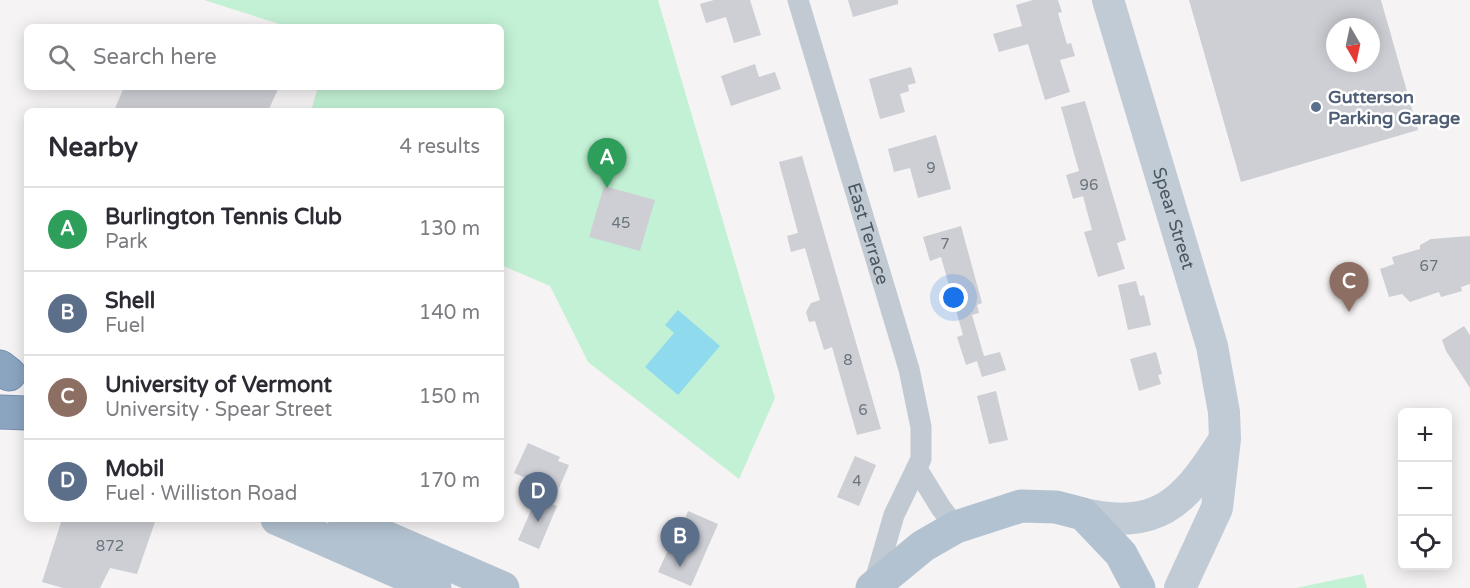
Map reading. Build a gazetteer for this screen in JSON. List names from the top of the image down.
{
  "streets": {
    "main road": ["Spear Street"],
    "street": ["East Terrace"]
  },
  "places": ["Gutterson Parking Garage"],
  "house_numbers": [
    "9",
    "96",
    "45",
    "7",
    "67",
    "8",
    "6",
    "4",
    "872"
  ],
  "north": "bottom",
  "page": {
    "search": "Search here",
    "heading": ["Nearby", "4 results"],
    "pins": [
      "A",
      "C",
      "D",
      "B"
    ],
    "list": [
      {
        "mark": "A",
        "name": "Burlington Tennis Club",
        "note": "Park",
        "value": "130 m"
      },
      {
        "mark": "B",
        "name": "Shell",
        "note": "Fuel",
        "value": "140 m"
      },
      {
        "mark": "C",
        "name": "University of Vermont",
        "note": "University · Spear Street",
        "value": "150 m"
      },
      {
        "mark": "D",
        "name": "Mobil",
        "note": "Fuel · Williston Road",
        "value": "170 m"
      }
    ],
    "map_buttons": ["+", "−"]
  }
}
